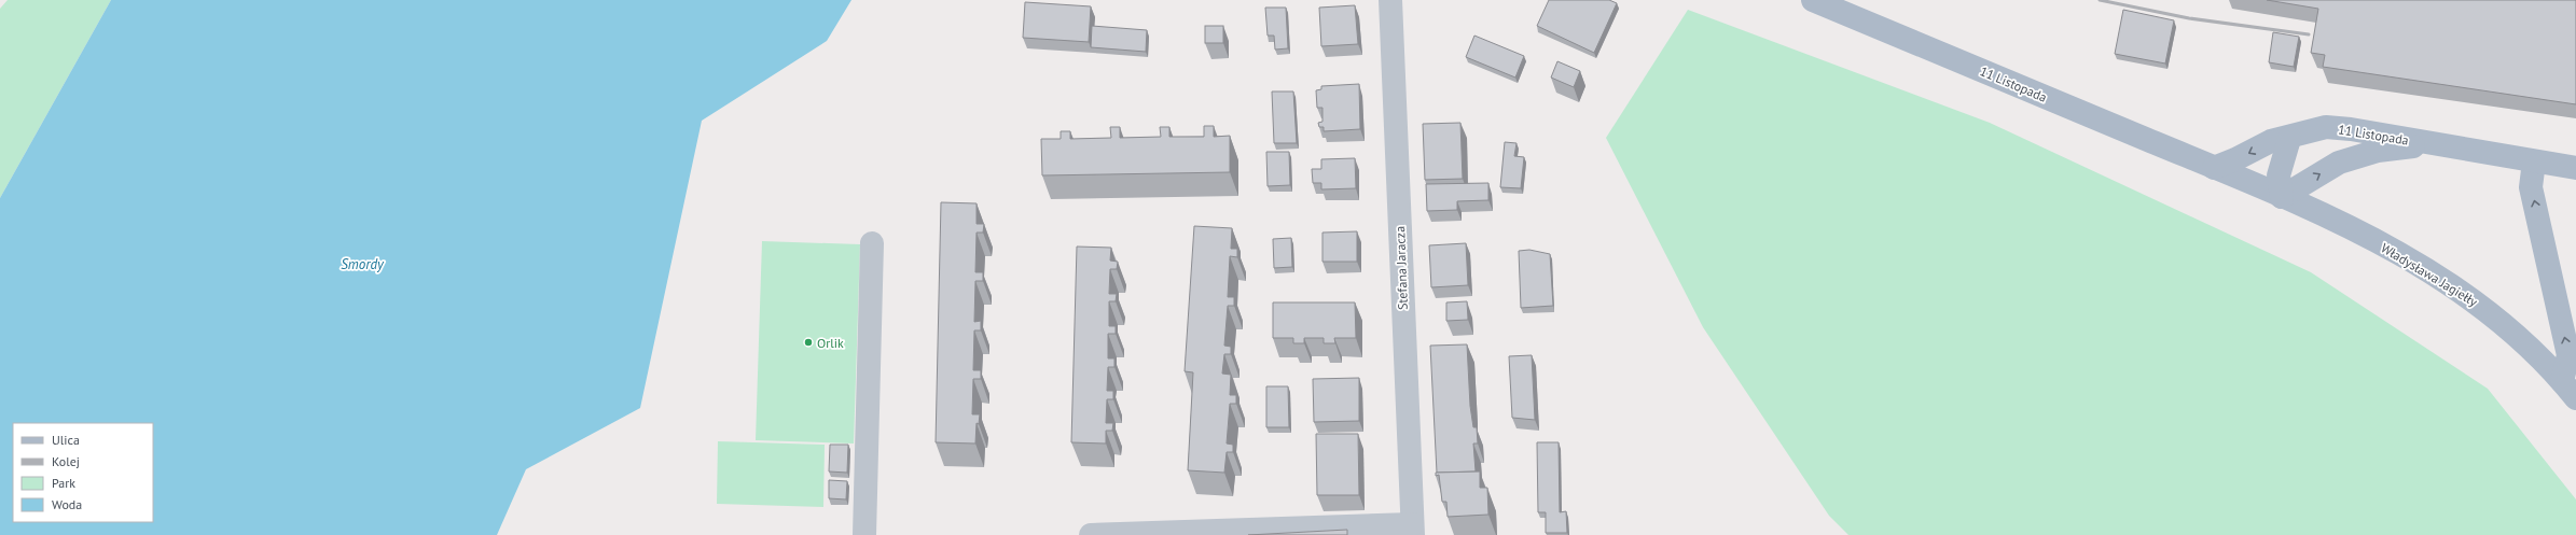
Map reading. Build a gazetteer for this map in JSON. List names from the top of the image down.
{
  "streets": {
    "main road": ["11 Listopada", "Władysława Jagiełły"],
    "street": ["Stefana Jaracza"]
  },
  "crossings": [
    ["11 Listopada", "Władysława Jagiełły"]
  ],
  "water": ["Smordy"],
  "places": ["Orlik"],
  "legend": [
    "Ulica",
    "Kolej",
    "Park",
    "Woda"
  ]
}
